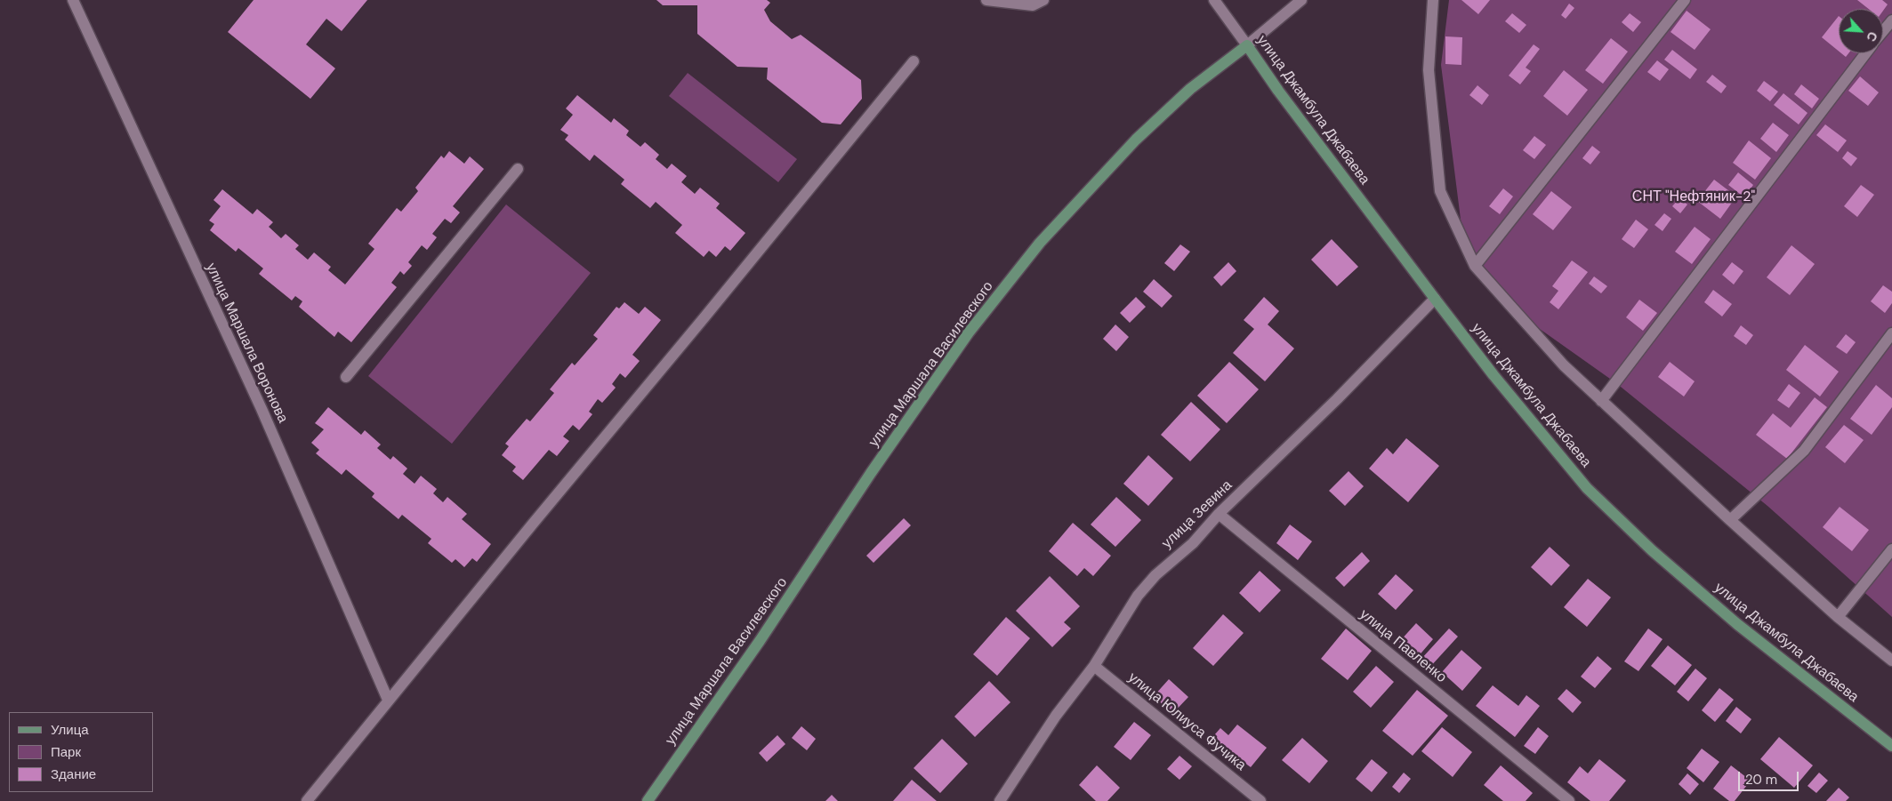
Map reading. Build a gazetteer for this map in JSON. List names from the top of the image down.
{
  "streets": {
    "main road": ["улица Джамбула Джабаева", "улица Маршала Василевского"],
    "street": [
      "улица Маршала Воронова",
      "улица Зевина",
      "улица Павленко",
      "улица Юлиуса Фучика"
    ]
  },
  "crossings": [
    ["улица Джамбула Джабаева", "улица Маршала Василевского"],
    ["улица Джамбула Джабаева", "улица Зевина"],
    ["улица Зевина", "улица Павленко"],
    ["улица Зевина", "улица Юлиуса Фучика"]
  ],
  "parks": ["СНТ \"Нефтяник-2\""],
  "legend": ["Улица", "Парк", "Здание"],
  "scale_bar": "20 m",
  "north": "bottom right"
}
